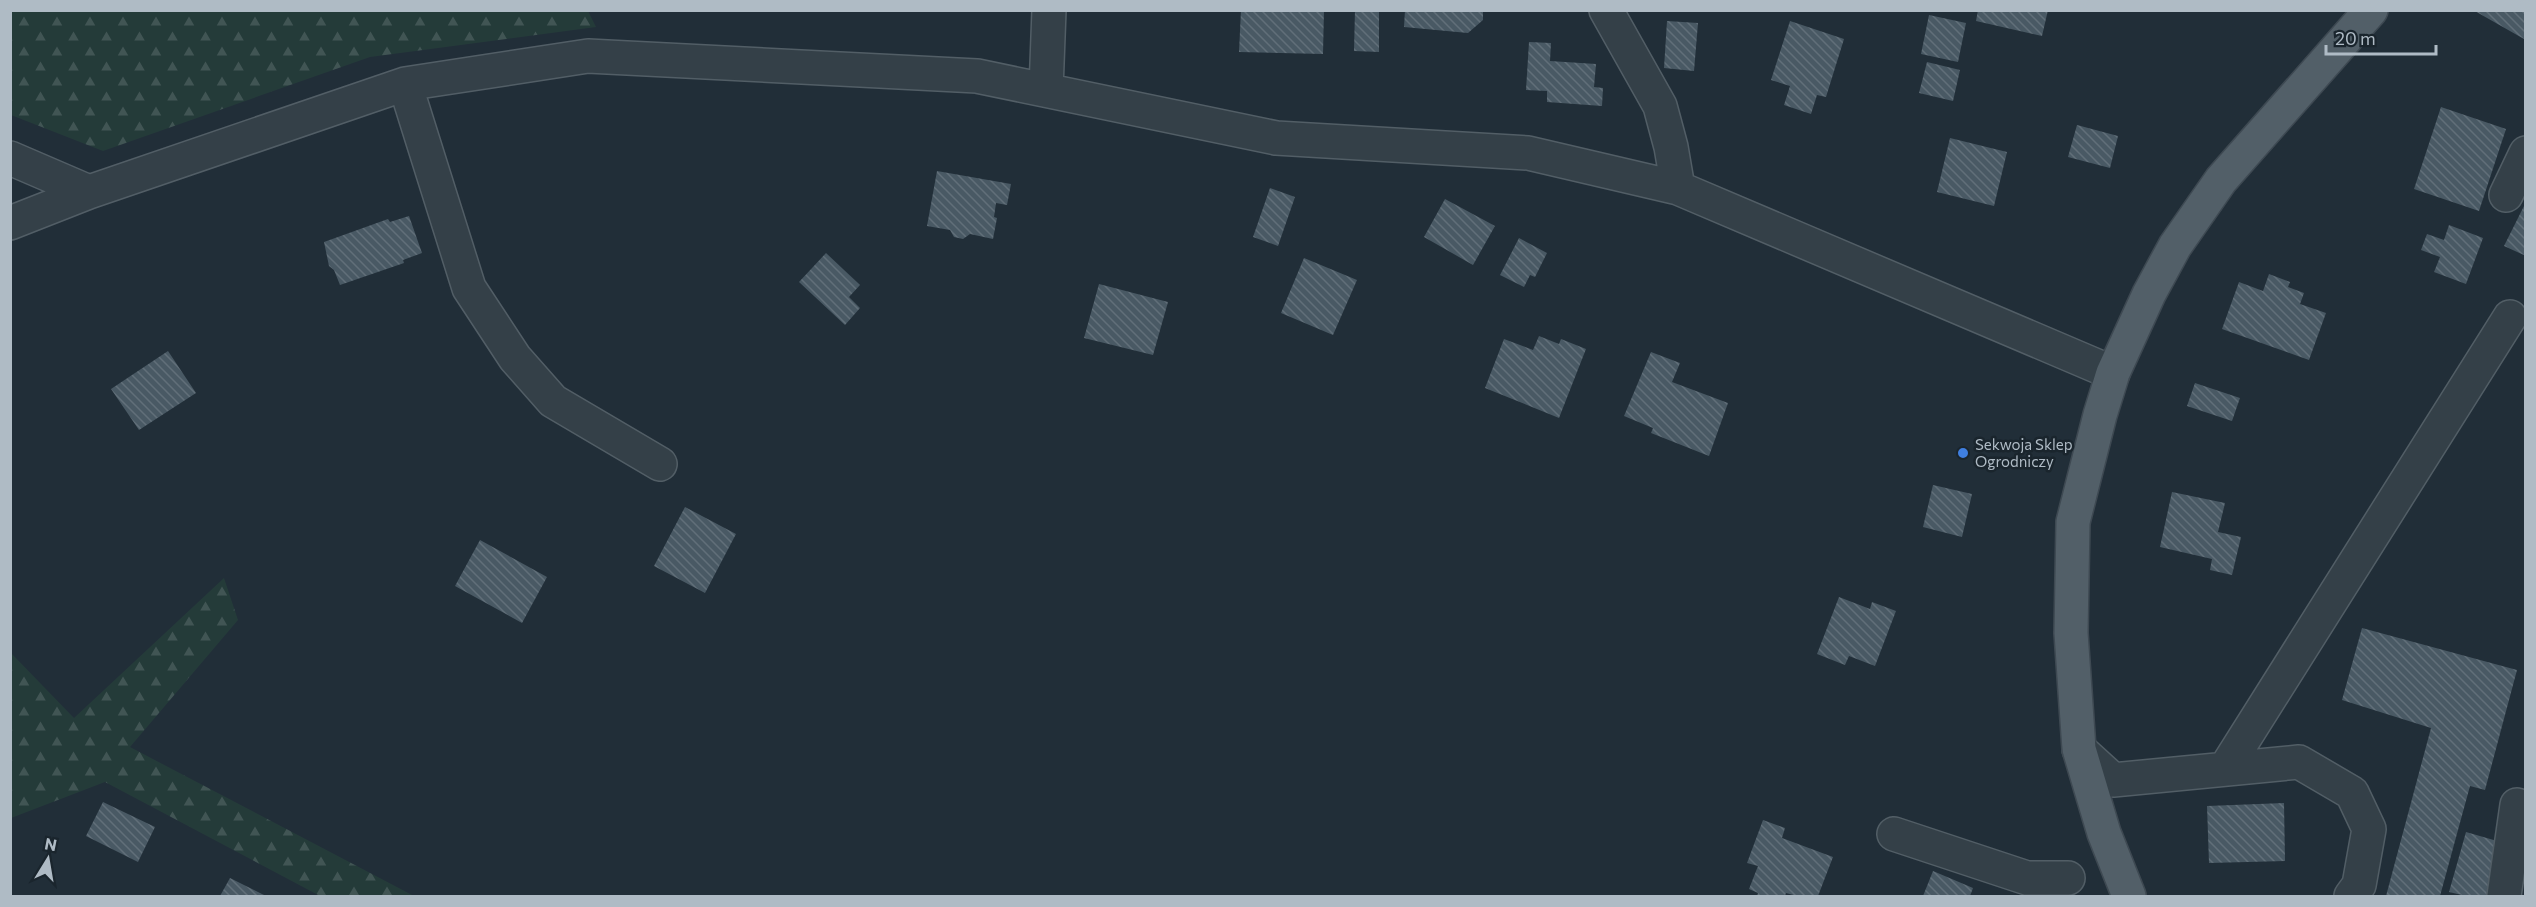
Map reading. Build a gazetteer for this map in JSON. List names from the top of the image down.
{
  "places": ["Sekwoja Sklep Ogrodniczy"],
  "scale_bar": "20 m",
  "north": "top"
}
